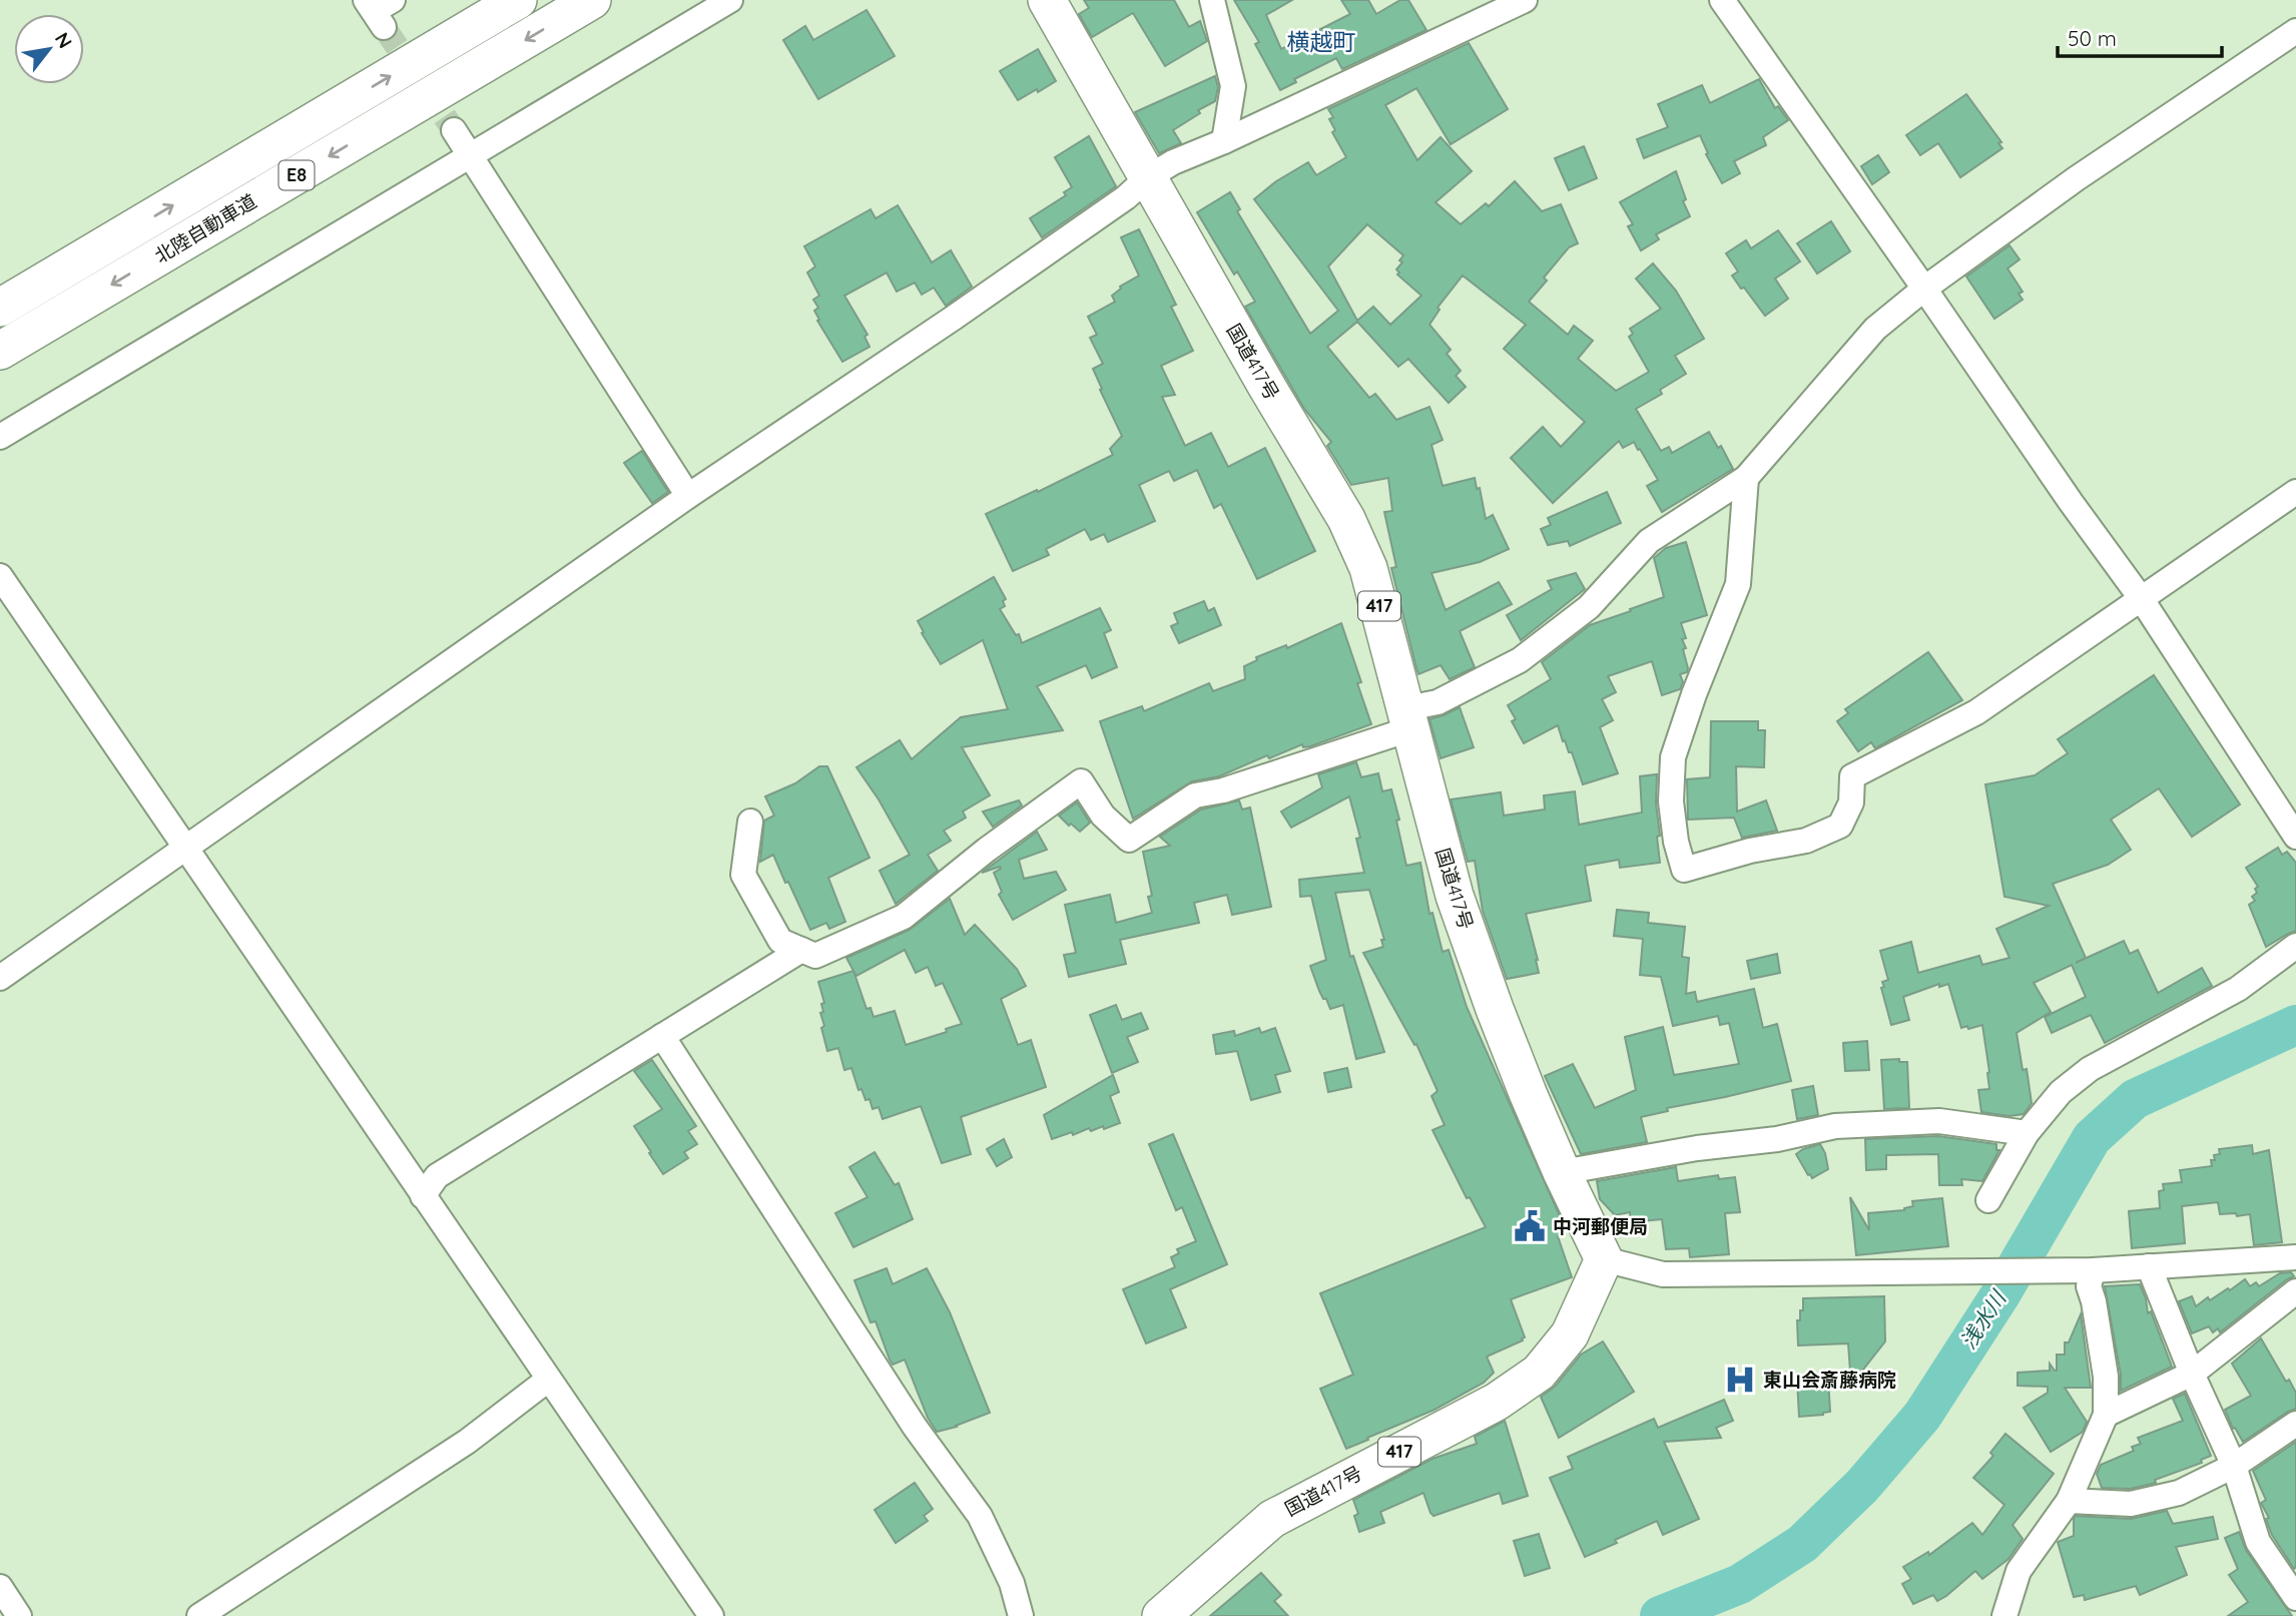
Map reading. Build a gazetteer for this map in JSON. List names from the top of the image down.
{
  "streets": {
    "highway": [
      "E8",
      "北陸自動車道",
      "国道417号",
      "417"
    ]
  },
  "districts": ["横越町"],
  "water": ["浅水川"],
  "places": {
    "public building": ["中河郵便局"],
    "hospital": ["東山会斎藤病院"]
  },
  "scale_bar": "50 m",
  "north": "top right"
}
